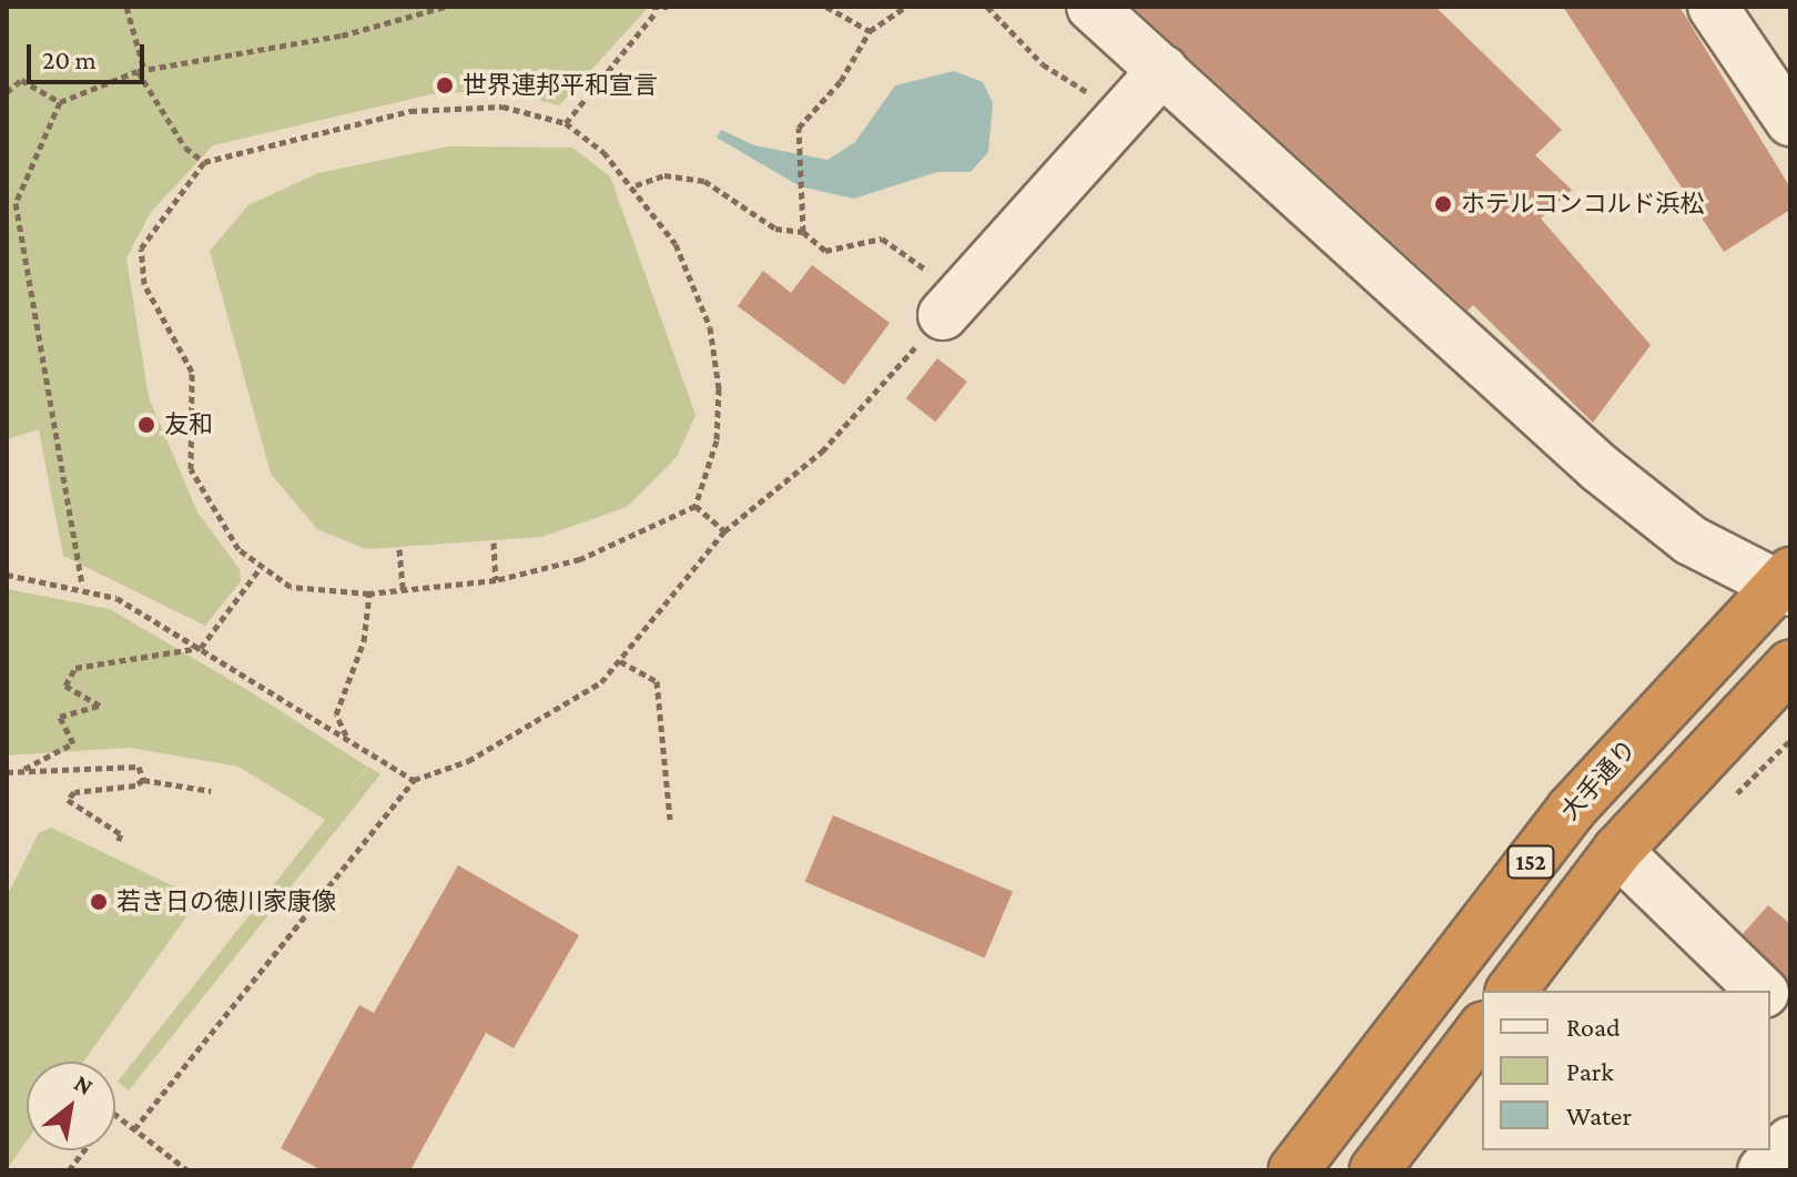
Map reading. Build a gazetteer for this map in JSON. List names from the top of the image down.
{
  "streets": {
    "highway": ["大手通り", "152"]
  },
  "places": [
    "世界連邦平和宣言",
    "ホテルコンコルド浜松",
    "友和",
    "若き日の徳川家康像"
  ],
  "legend": ["Road", "Park", "Water"],
  "scale_bar": "20 m",
  "north": "top right"
}
